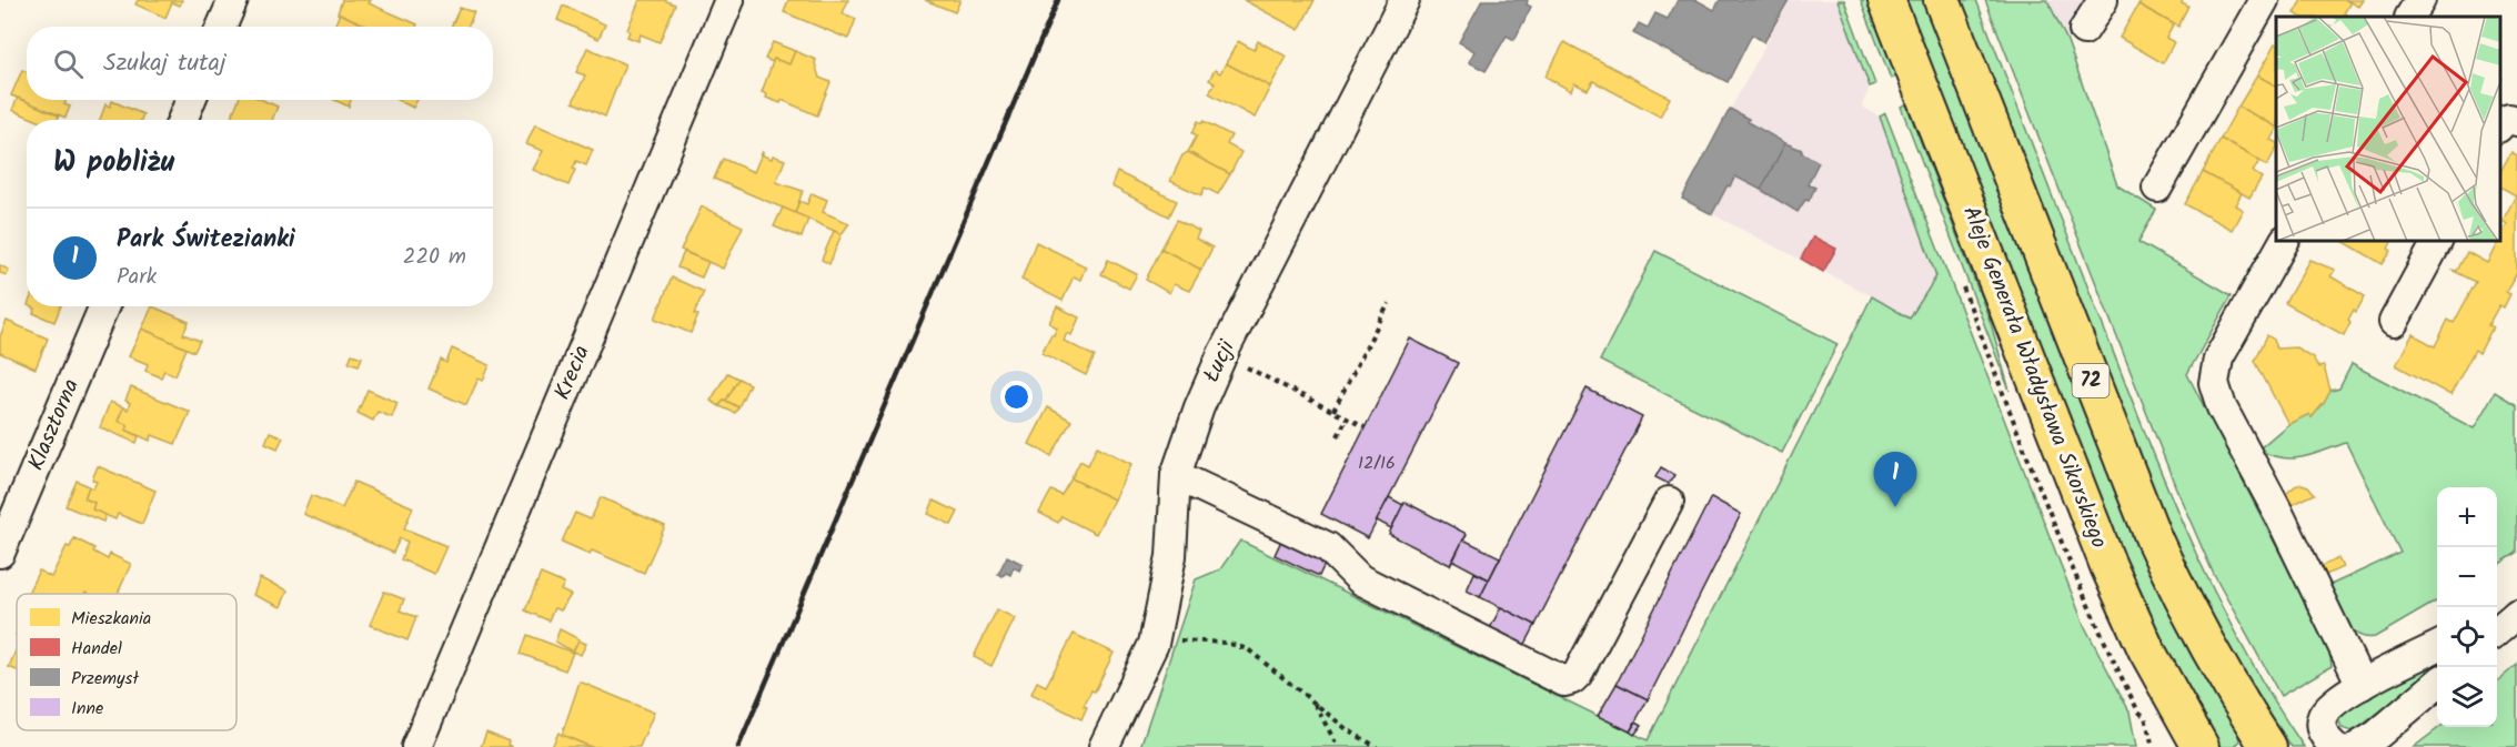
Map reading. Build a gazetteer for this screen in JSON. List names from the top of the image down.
{
  "streets": {
    "main road": ["Aleje Generała Władysława Sikorskiego", "72"],
    "street": ["Łucji", "Krecia", "Klasztorna"]
  },
  "house_numbers": ["12/16"],
  "legend": [
    "Mieszkania",
    "Handel",
    "Przemysł",
    "Inne"
  ],
  "page": {
    "search": "Szukaj tutaj",
    "heading": "W pobliżu",
    "list": [
      {
        "mark": "1",
        "name": "Park Świtezianki",
        "note": "Park",
        "value": "220 m"
      }
    ],
    "pins": "1",
    "map_buttons": ["+", "−"]
  }
}
